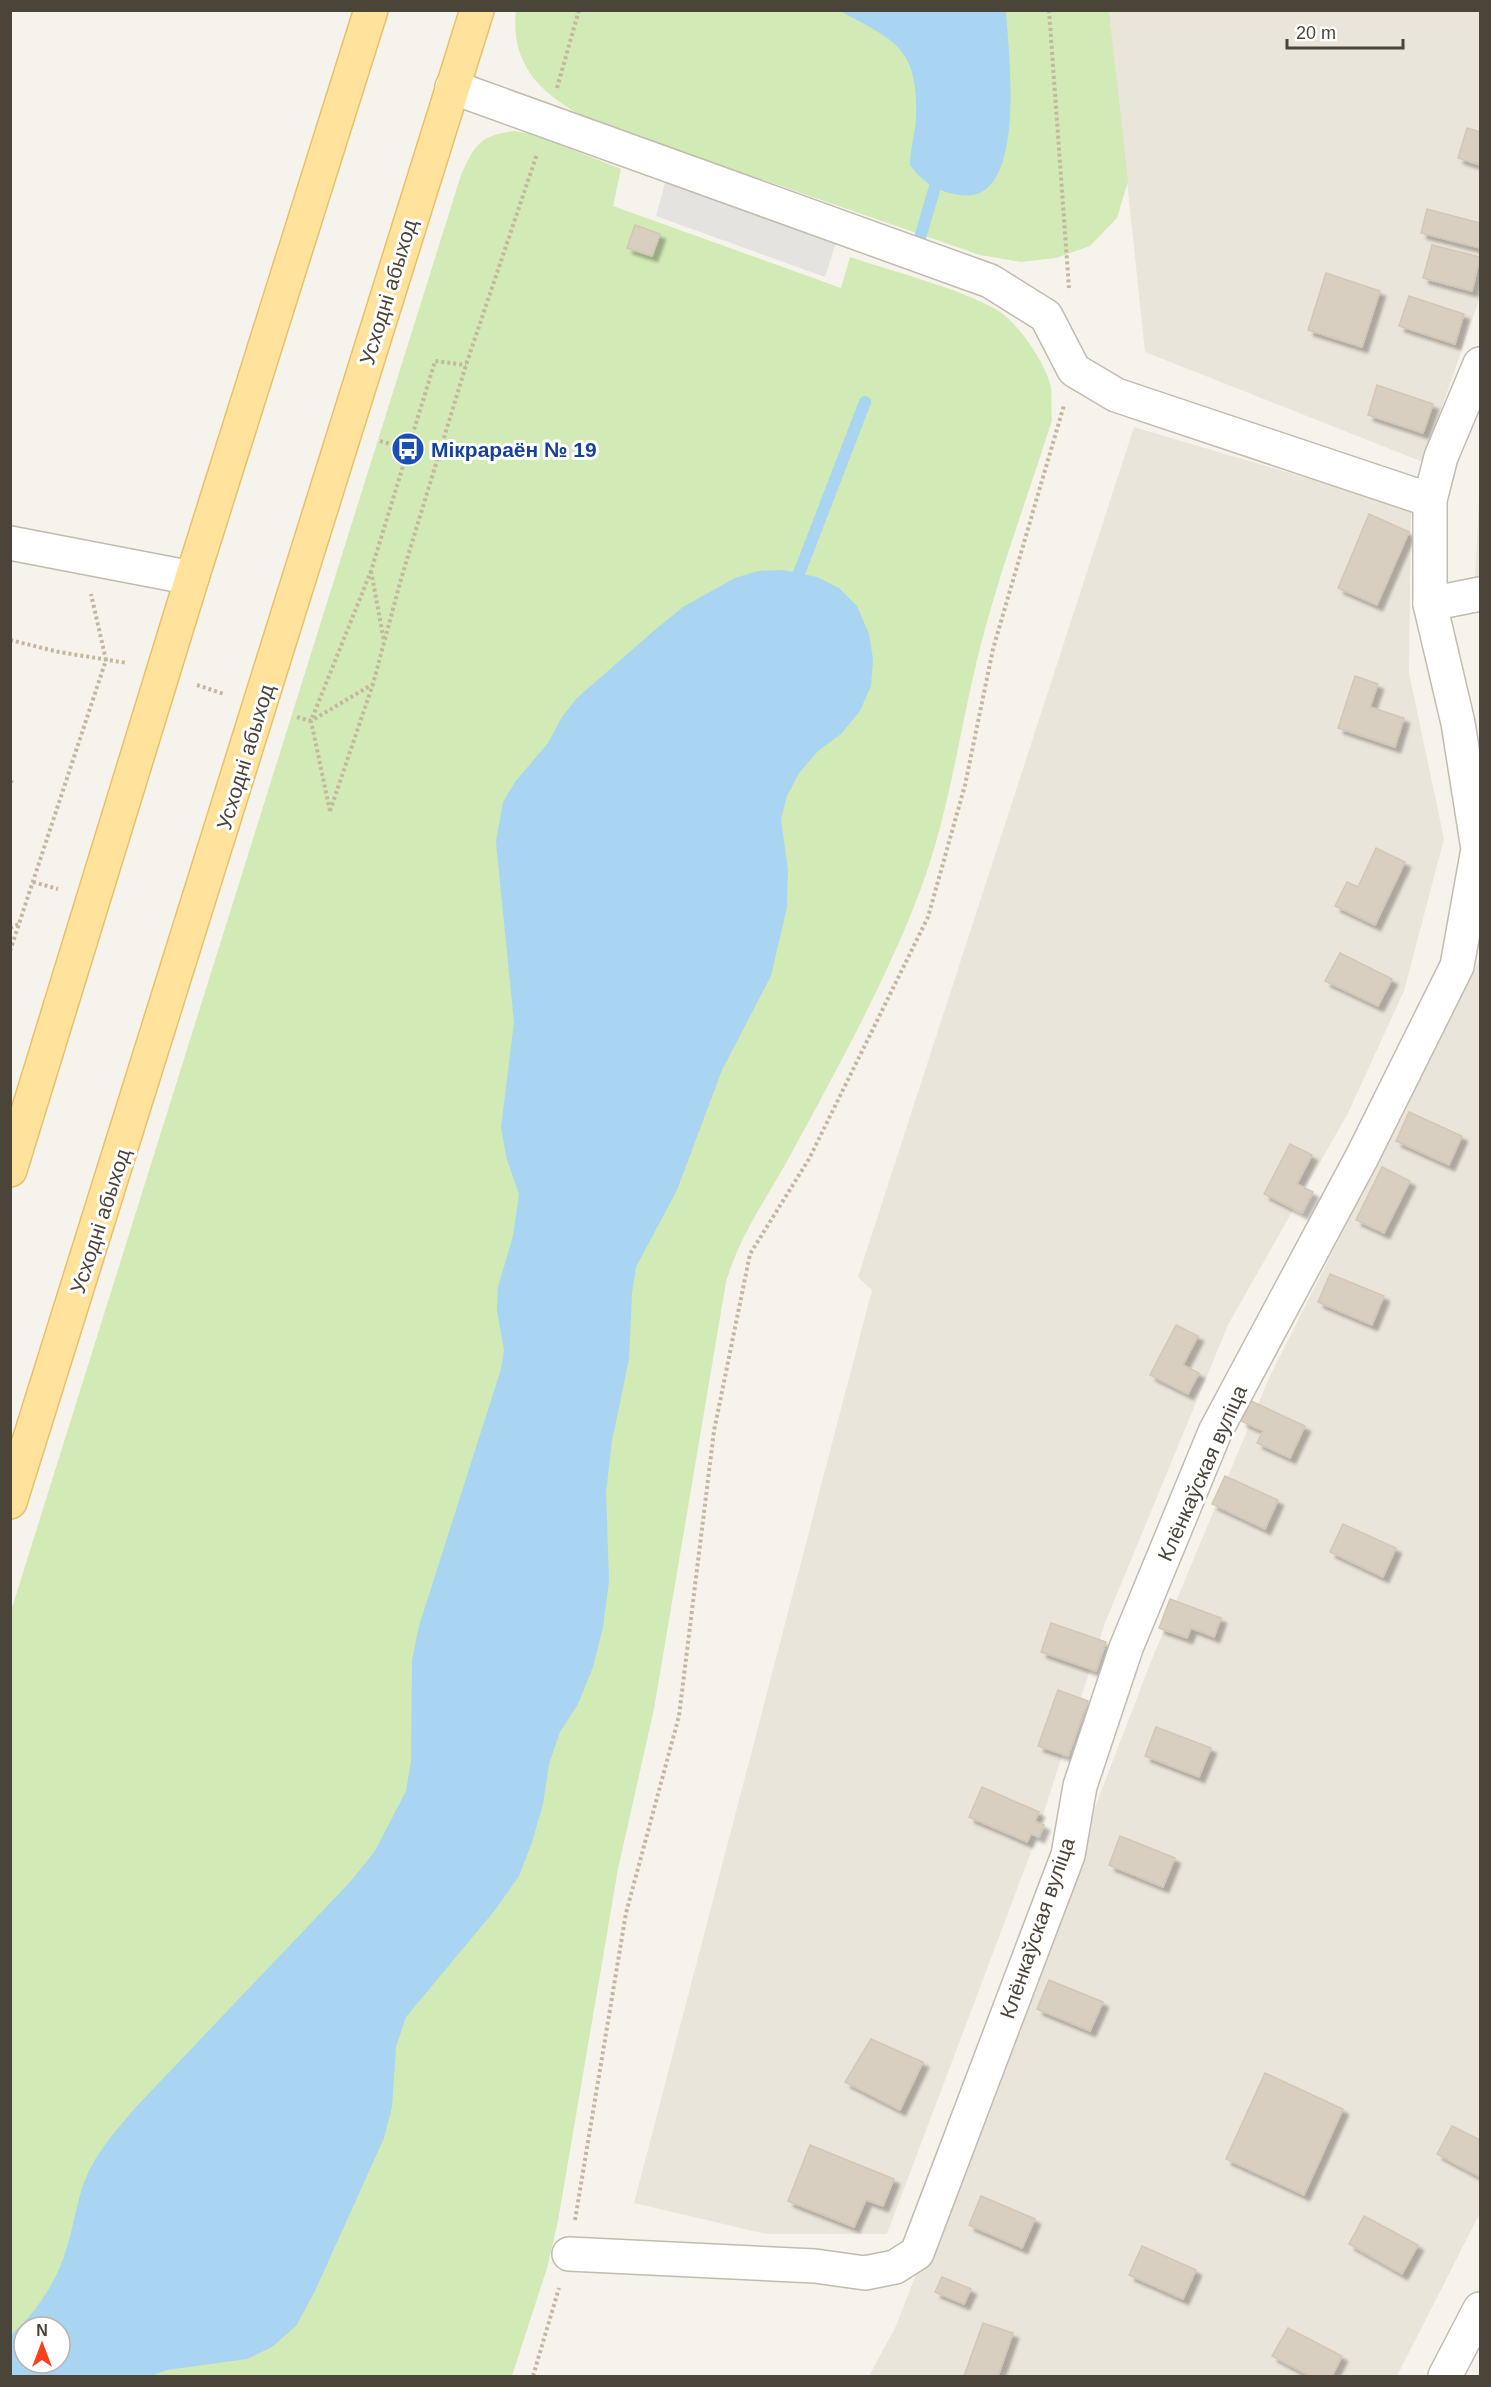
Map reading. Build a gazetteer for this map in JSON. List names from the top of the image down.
{
  "streets": {
    "main road": ["Усходні абыход"],
    "street": ["Клёнкаўская вуліца"]
  },
  "places": {
    "bus stop": ["Мікрараён № 19"]
  },
  "scale_bar": "20 m",
  "north": "top"
}
